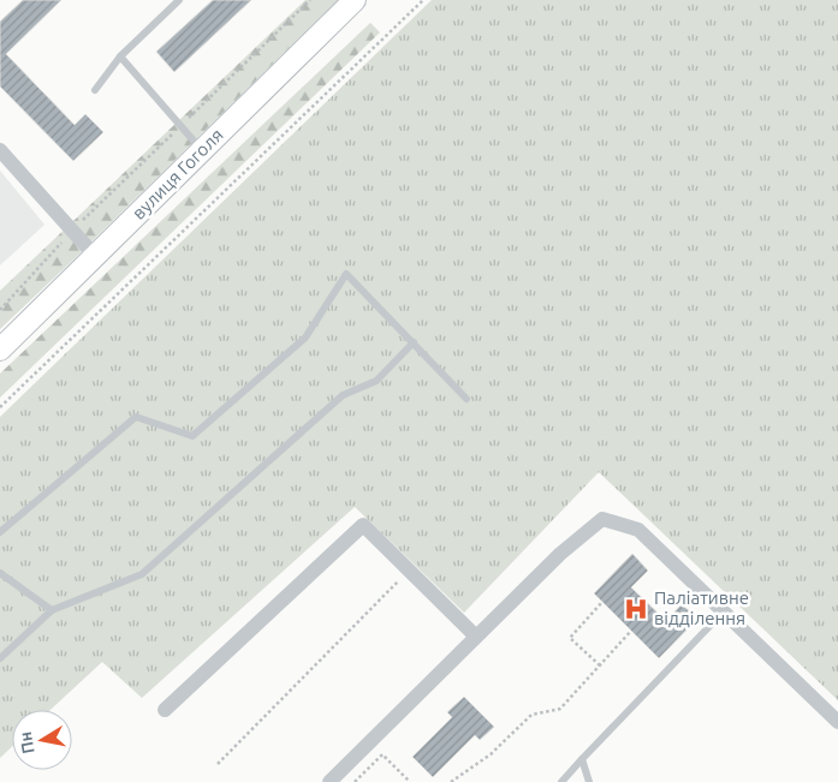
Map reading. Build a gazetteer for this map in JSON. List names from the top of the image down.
{
  "streets": {
    "street": ["вулиця Гоголя"]
  },
  "places": {
    "hospital": ["Паліативне відділення"]
  },
  "north": "left"
}
